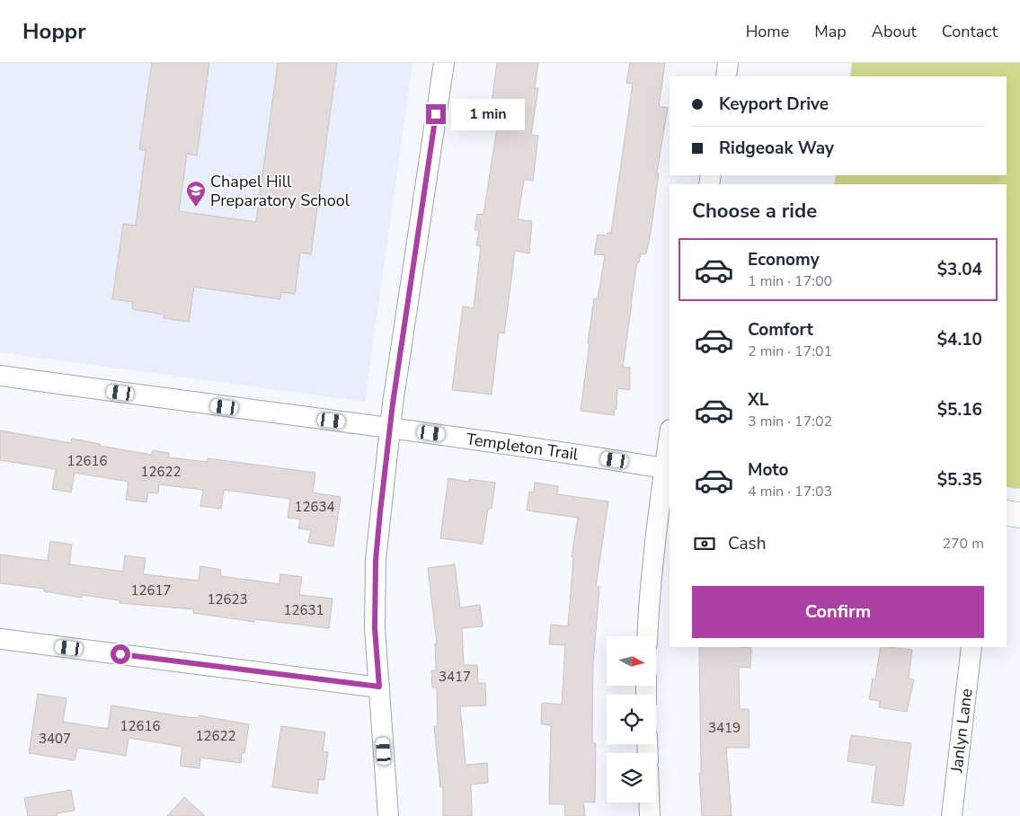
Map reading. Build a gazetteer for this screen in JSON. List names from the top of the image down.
{
  "streets": {
    "street": ["Templeton Trail", "Janlyn Lane"]
  },
  "places": {
    "school or university": ["Chapel Hill Preparatory School"]
  },
  "house_numbers": [
    "12616",
    "12622",
    "12634",
    "12617",
    "12623",
    "12631",
    "3417",
    "12616",
    "3419",
    "12622",
    "3407"
  ],
  "north": "right",
  "page": {
    "header": "Hoppr",
    "nav": [
      "Home",
      "Map",
      "About",
      "Contact"
    ],
    "banner": ["Keyport Drive", "Ridgeoak Way"],
    "bubble": "1 min",
    "heading": "Choose a ride",
    "list": [
      {
        "name": "Economy",
        "note": "1 min · 17:00",
        "value": "$3.04"
      },
      {
        "name": "Comfort",
        "note": "2 min · 17:01",
        "value": "$4.10"
      },
      {
        "name": "XL",
        "note": "3 min · 17:02",
        "value": "$5.16"
      },
      {
        "name": "Moto",
        "note": "4 min · 17:03",
        "value": "$5.35"
      }
    ],
    "pay": ["Cash", "270 m"],
    "buttons": "Confirm"
  }
}
